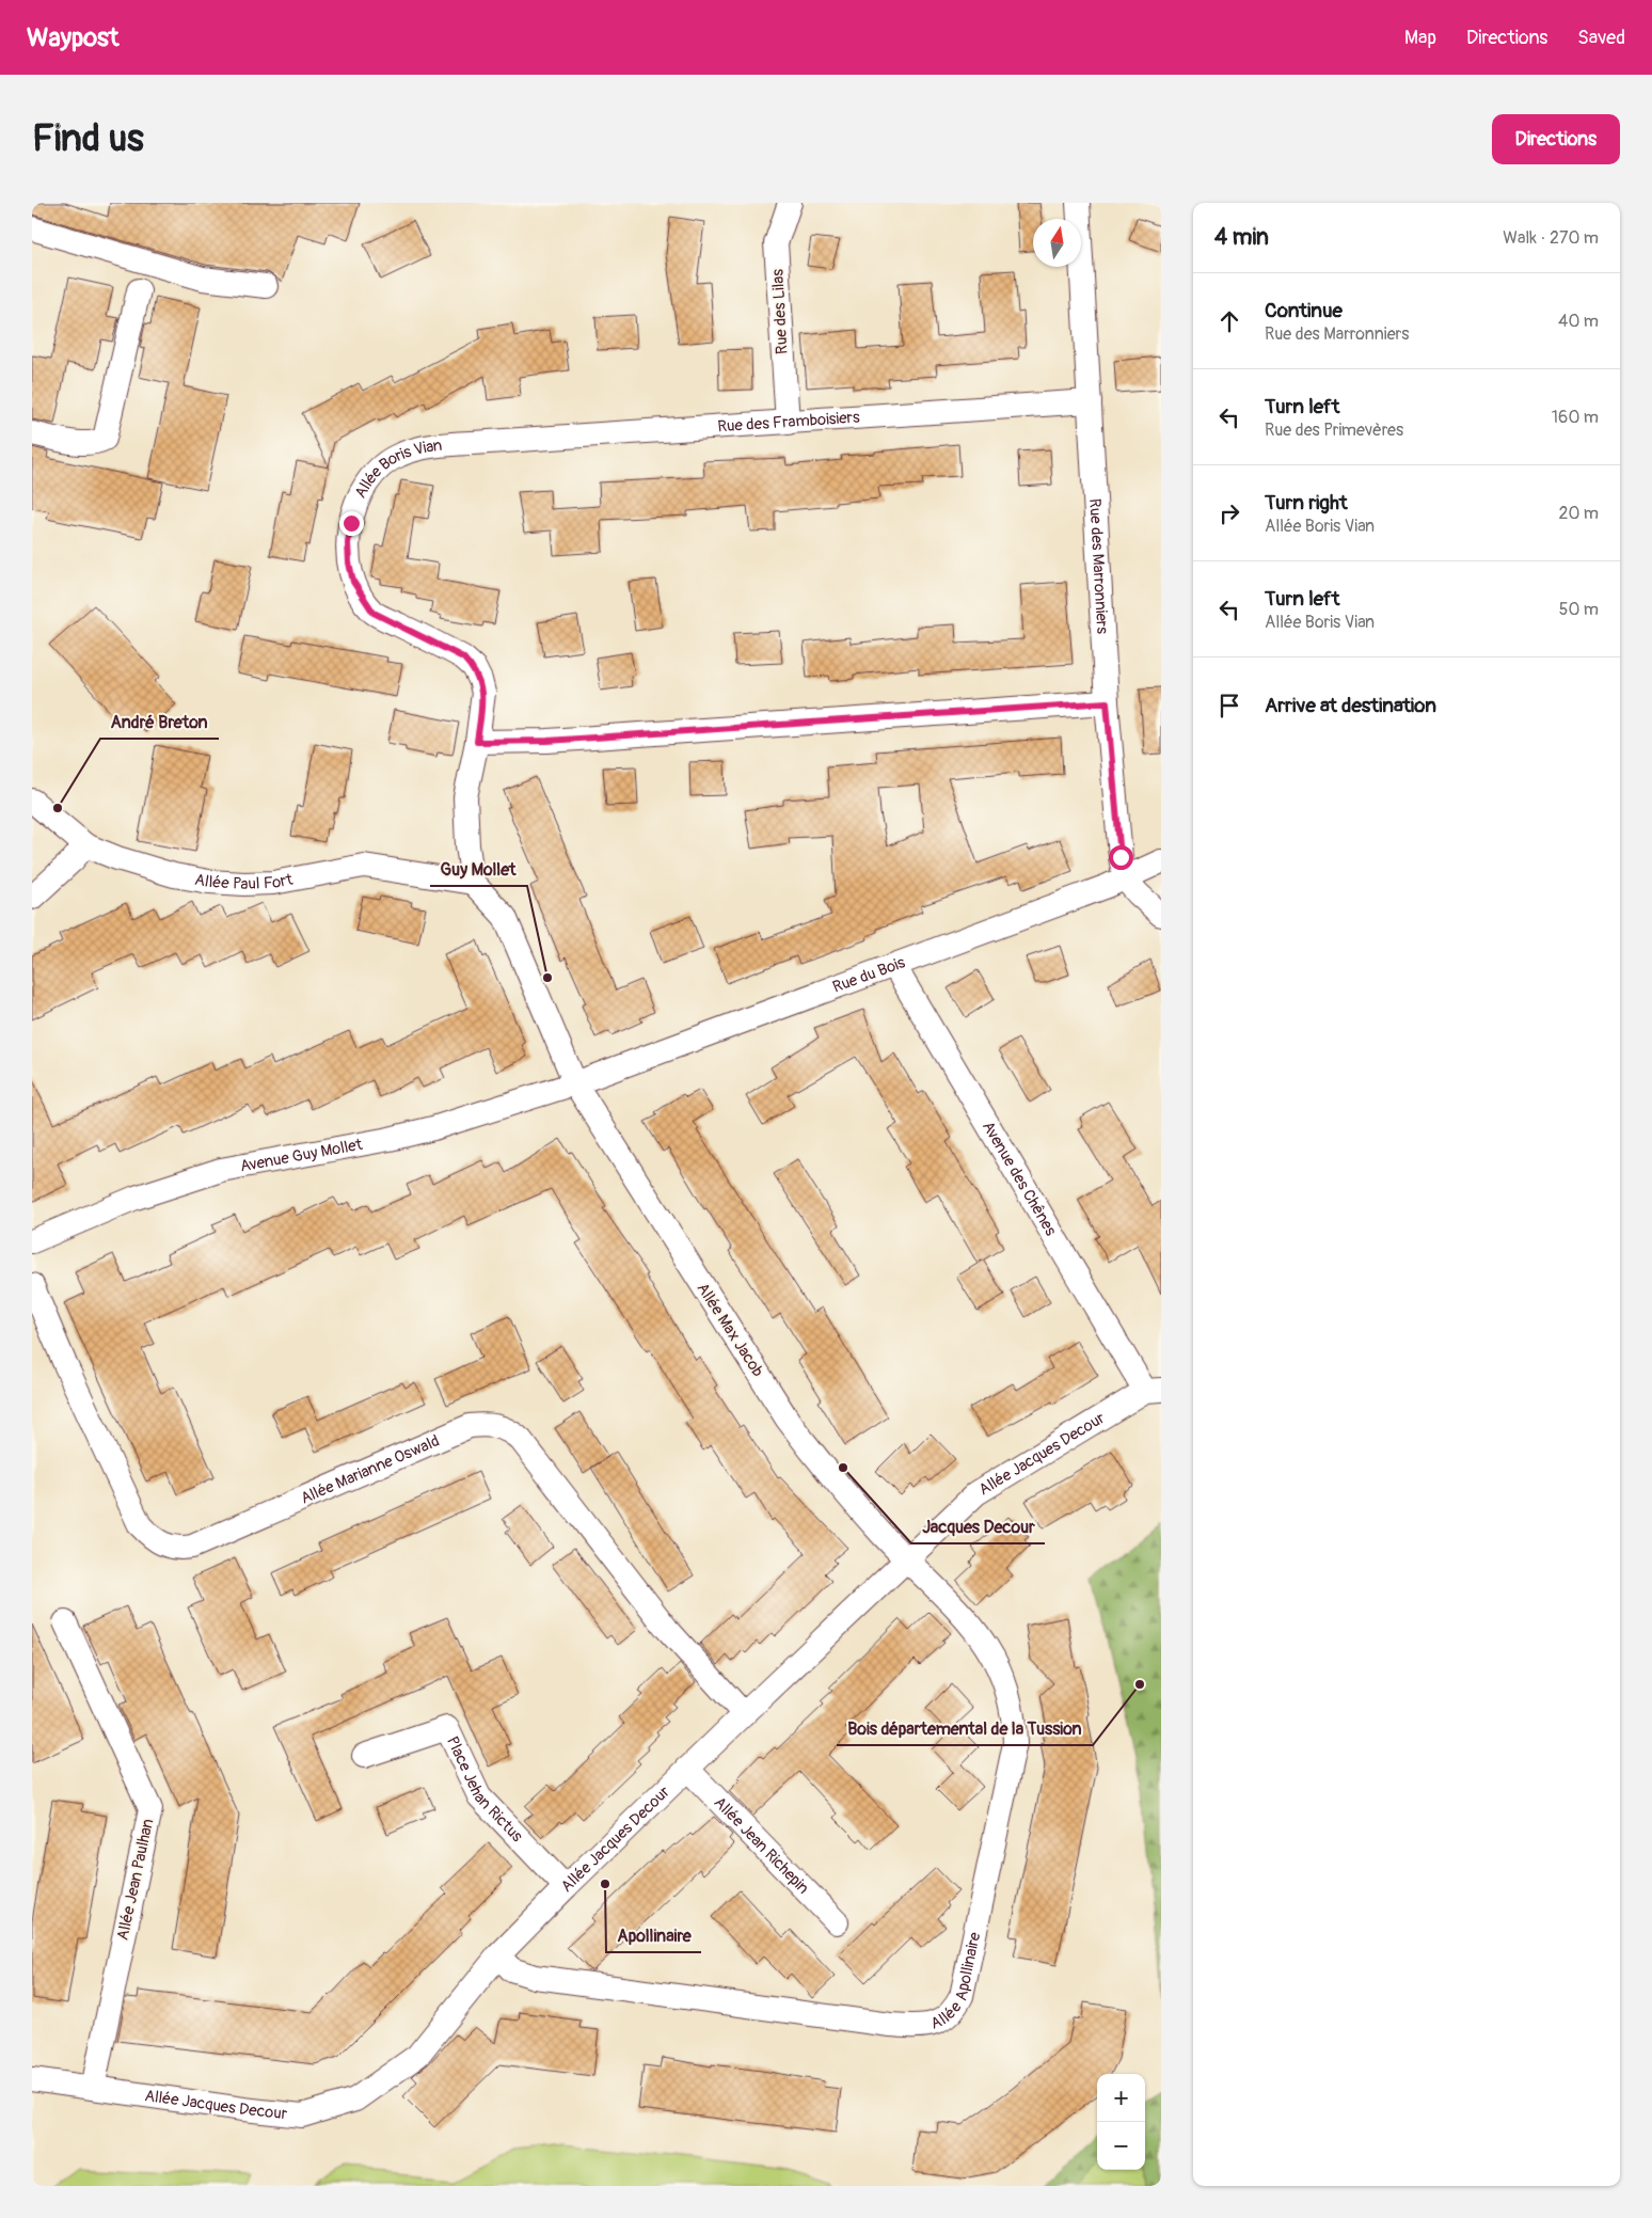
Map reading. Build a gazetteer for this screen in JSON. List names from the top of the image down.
{
  "streets": {
    "street": [
      "Rue des Lilas",
      "Rue des Framboisiers",
      "Allée Boris Vian",
      "Rue des Marronniers",
      "Allée Paul Fort",
      "Rue du Bois",
      "Avenue Guy Mollet",
      "Avenue des Chênes",
      "Allée Max Jacob",
      "Allée Jacques Decour",
      "Allée Marianne Oswald",
      "Place Jehan Rictus",
      "Allée Jean Richepin",
      "Allée Jean Paulhan",
      "Allée Apollinaire"
    ]
  },
  "crossings": [
    ["Rue des Lilas", "Rue des Framboisiers"],
    ["Rue des Framboisiers", "Allée Boris Vian"],
    ["Rue des Framboisiers", "Rue des Marronniers"],
    ["Allée Boris Vian", "Allée Paul Fort"],
    ["Rue des Marronniers", "Rue du Bois"],
    ["Rue du Bois", "Avenue Guy Mollet"],
    ["Rue du Bois", "Avenue des Chênes"],
    ["Rue du Bois", "Allée Max Jacob"],
    ["Avenue Guy Mollet", "Allée Max Jacob"],
    ["Avenue des Chênes", "Allée Jacques Decour"],
    ["Allée Max Jacob", "Allée Jacques Decour"],
    ["Allée Max Jacob", "Allée Apollinaire"],
    ["Allée Jacques Decour", "Allée Marianne Oswald"],
    ["Allée Jacques Decour", "Place Jehan Rictus"],
    ["Allée Jacques Decour", "Allée Jean Richepin"],
    ["Allée Jacques Decour", "Allée Jean Paulhan"],
    ["Allée Jacques Decour", "Allée Apollinaire"]
  ],
  "places": [
    "André Breton",
    "Guy Mollet",
    "Jacques Decour",
    "Bois départemental de la Tussion",
    "Apollinaire"
  ],
  "north": "top",
  "page": {
    "header": "Waypost",
    "nav": ["Map", "Directions", "Saved"],
    "buttons": "Directions",
    "title": "Find us",
    "heading": ["4 min", "Walk · 270 m"],
    "list": [
      ["Continue", "Rue des Marronniers", "40 m"],
      ["Turn left", "Rue des Primevères", "160 m"],
      ["Turn right", "Allée Boris Vian", "20 m"],
      ["Turn left", "Allée Boris Vian", "50 m"],
      "Arrive at destination"
    ],
    "map_buttons": ["+", "−"]
  }
}
